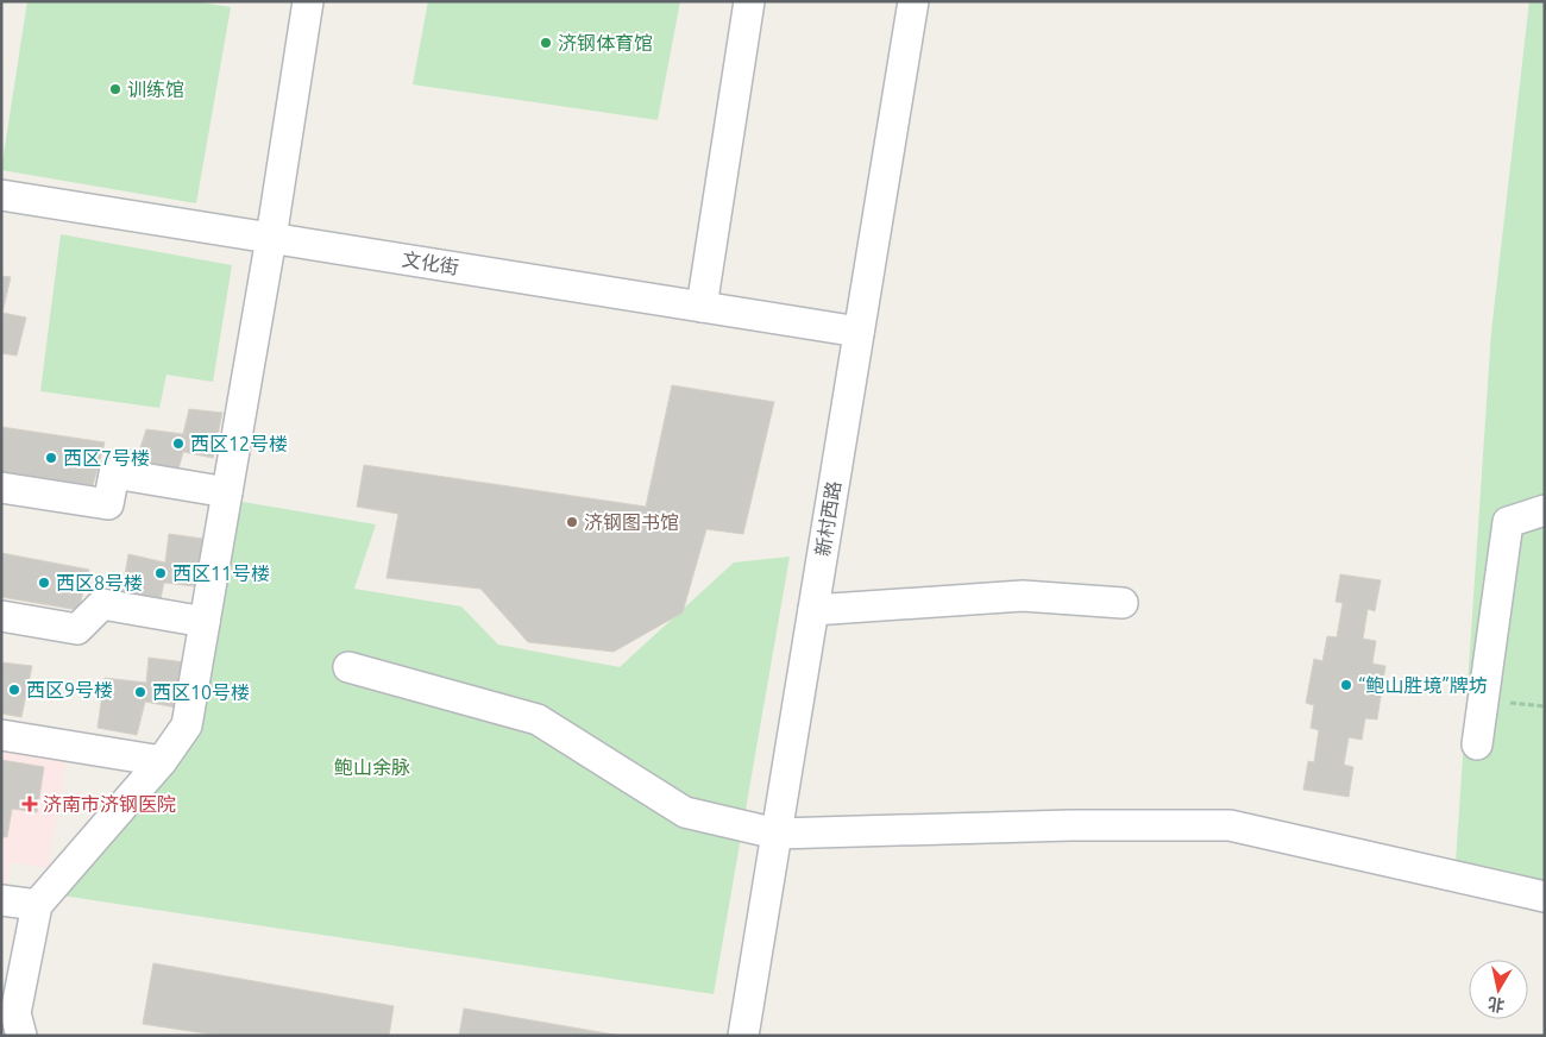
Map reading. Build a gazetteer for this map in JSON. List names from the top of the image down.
{
  "streets": {
    "street": ["文化街", "新村西路"]
  },
  "crossings": [
    ["文化街", "新村西路"]
  ],
  "parks": ["鲍山余脉"],
  "places": {
    "other": [
      "济钢体育馆",
      "训练馆",
      "西区12号楼",
      "西区7号楼",
      "济钢图书馆",
      "西区11号楼",
      "西区8号楼",
      "“鲍山胜境”牌坊",
      "西区9号楼",
      "西区10号楼"
    ],
    "health": ["济南市济钢医院"]
  },
  "north": "bottom"
}
